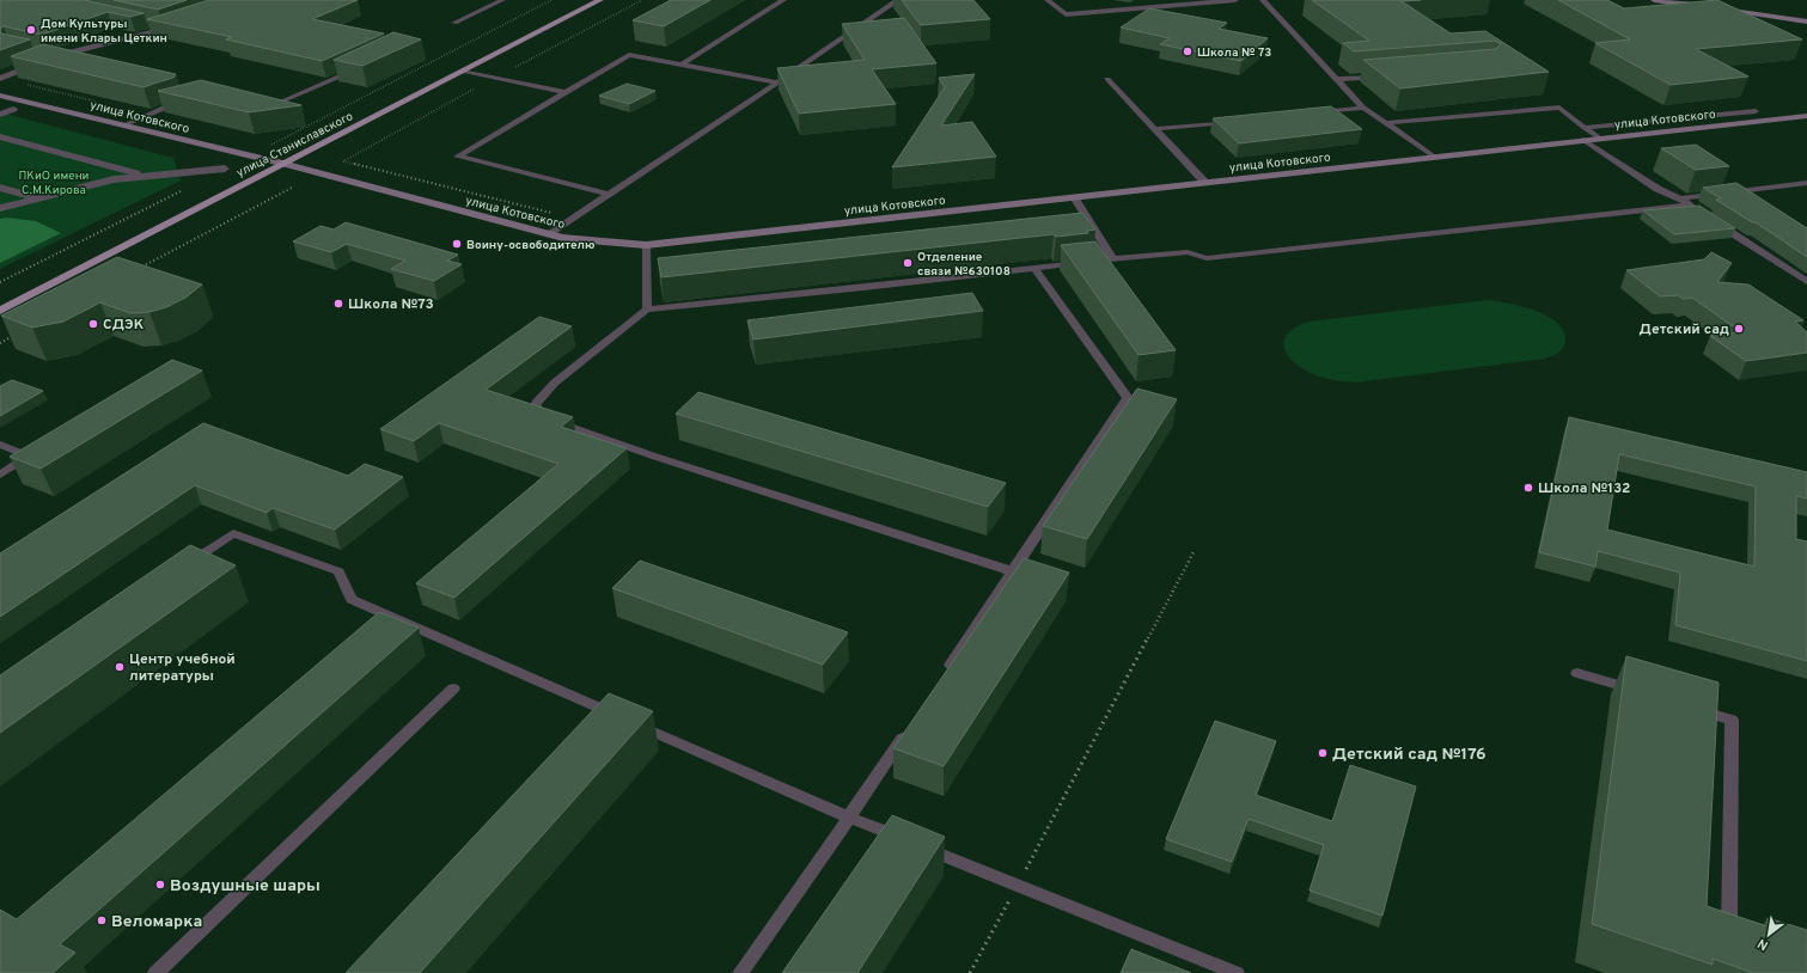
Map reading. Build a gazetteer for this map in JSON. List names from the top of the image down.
{
  "streets": {
    "main road": ["улица Станиславского"],
    "street": ["улица Котовского"]
  },
  "crossings": [
    ["улица Котовского", "улица Станиславского"]
  ],
  "parks": ["ПКиО имени С.М.Кирова"],
  "places": [
    "Дом Культуры имени Клары Цеткин",
    "Школа № 73",
    "Воину-освободителю",
    "Отделение связи №630108",
    "Школа №73",
    "СДЭК",
    "Детский сад",
    "Школа №132",
    "Центр учебной литературы",
    "Детский сад №176",
    "Воздушные шары",
    "Веломарка"
  ],
  "north": "bottom left"
}
